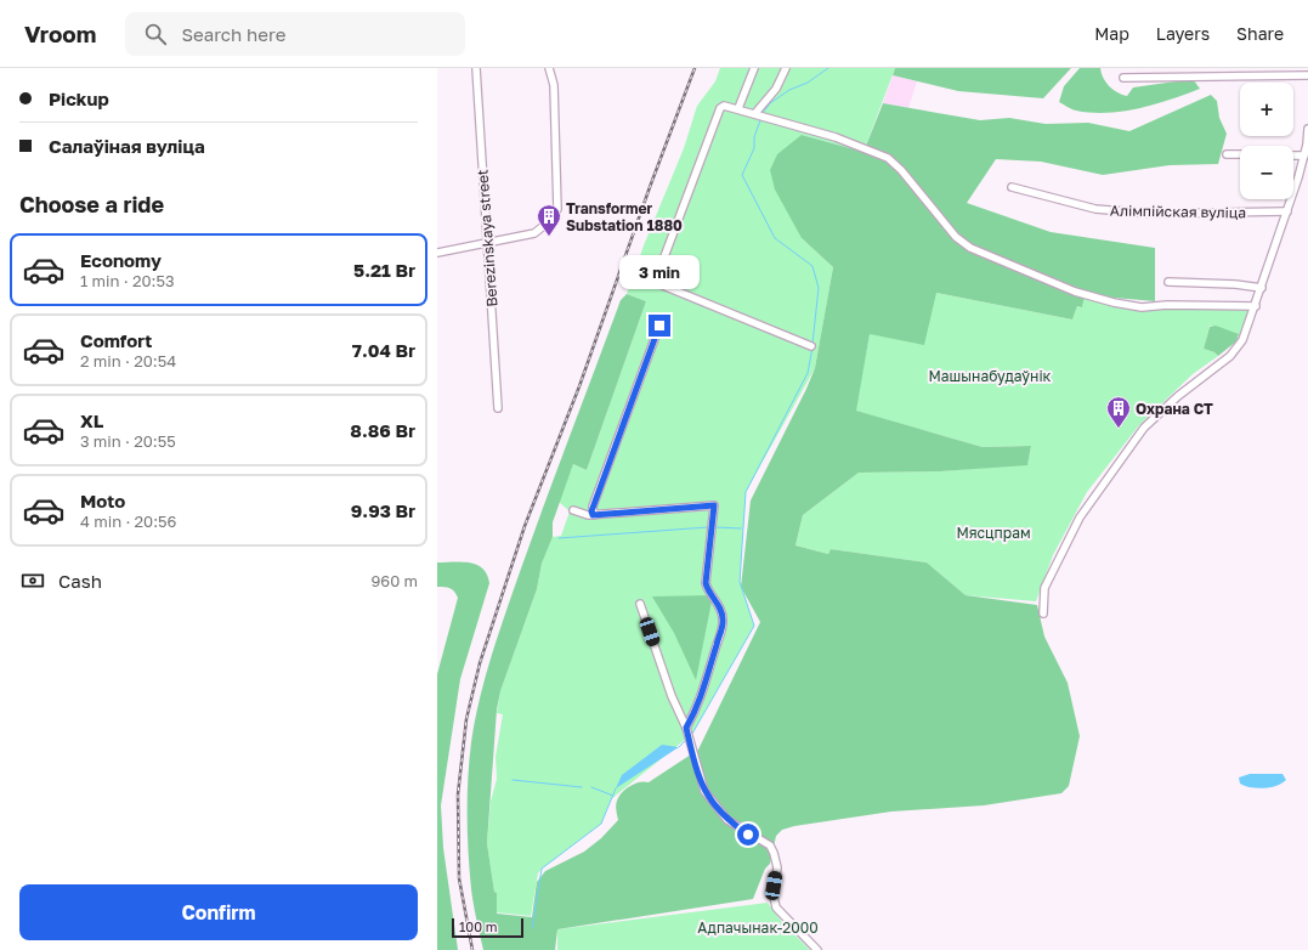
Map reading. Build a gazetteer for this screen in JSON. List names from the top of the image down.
{
  "streets": {
    "street": ["Алімпійская вуліца", "Berezinskaya street"]
  },
  "parks": ["Машынабудаўнік", "Мясцпрам", "Адпачынак-2000"],
  "places": {
    "building": ["Transformer Substation 1880", "Охрана СТ"]
  },
  "scale_bar": "100 m",
  "page": {
    "header": "Vroom",
    "search": "Search here",
    "nav": ["Map", "Layers", "Share"],
    "banner": ["Pickup", "Салаўіная вуліца"],
    "map_buttons": ["+", "−"],
    "heading": "Choose a ride",
    "list": [
      {
        "name": "Economy",
        "note": "1 min · 20:53",
        "value": "5.21 Br"
      },
      {
        "name": "Comfort",
        "note": "2 min · 20:54",
        "value": "7.04 Br"
      },
      {
        "name": "XL",
        "note": "3 min · 20:55",
        "value": "8.86 Br"
      },
      {
        "name": "Moto",
        "note": "4 min · 20:56",
        "value": "9.93 Br"
      }
    ],
    "bubble": "3 min",
    "pay": ["Cash", "960 m"],
    "buttons": "Confirm",
    "scale": "100 m"
  }
}
